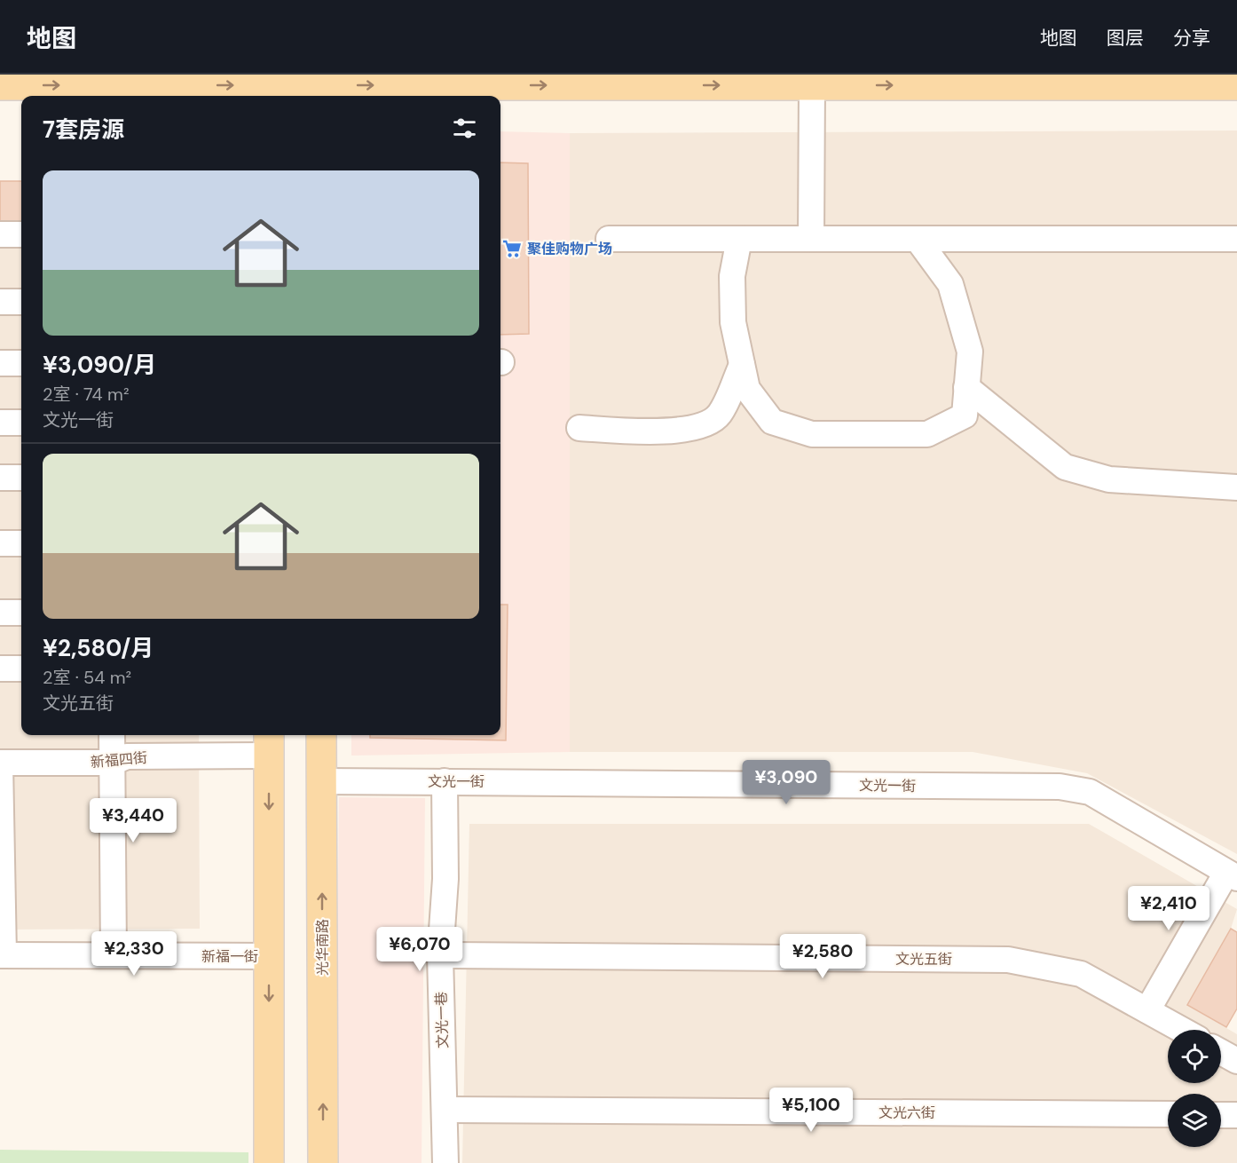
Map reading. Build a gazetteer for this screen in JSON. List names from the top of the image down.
{
  "streets": {
    "main road": ["光华南路"],
    "street": [
      "新福四街",
      "文光一街",
      "新福一街",
      "文光五街",
      "文光一巷",
      "文光六街"
    ]
  },
  "crossings": [
    ["文光一街", "光华南路"],
    ["文光一街", "文光一巷"],
    ["文光五街", "文光一巷"],
    ["文光一巷", "文光六街"]
  ],
  "places": {
    "supermarket": ["聚佳购物广场"]
  },
  "page": {
    "header": "地图",
    "nav": ["地图", "图层", "分享"],
    "heading": "7套房源",
    "list": [
      {
        "name": "¥3,090/月",
        "note": "2室 · 74 m² · 文光一街"
      },
      {
        "name": "¥2,580/月",
        "note": "2室 · 54 m² · 文光五街"
      }
    ],
    "price": [
      "¥3,090",
      "¥3,440",
      "¥2,410",
      "¥6,070",
      "¥2,330",
      "¥2,580",
      "¥5,100"
    ]
  }
}
